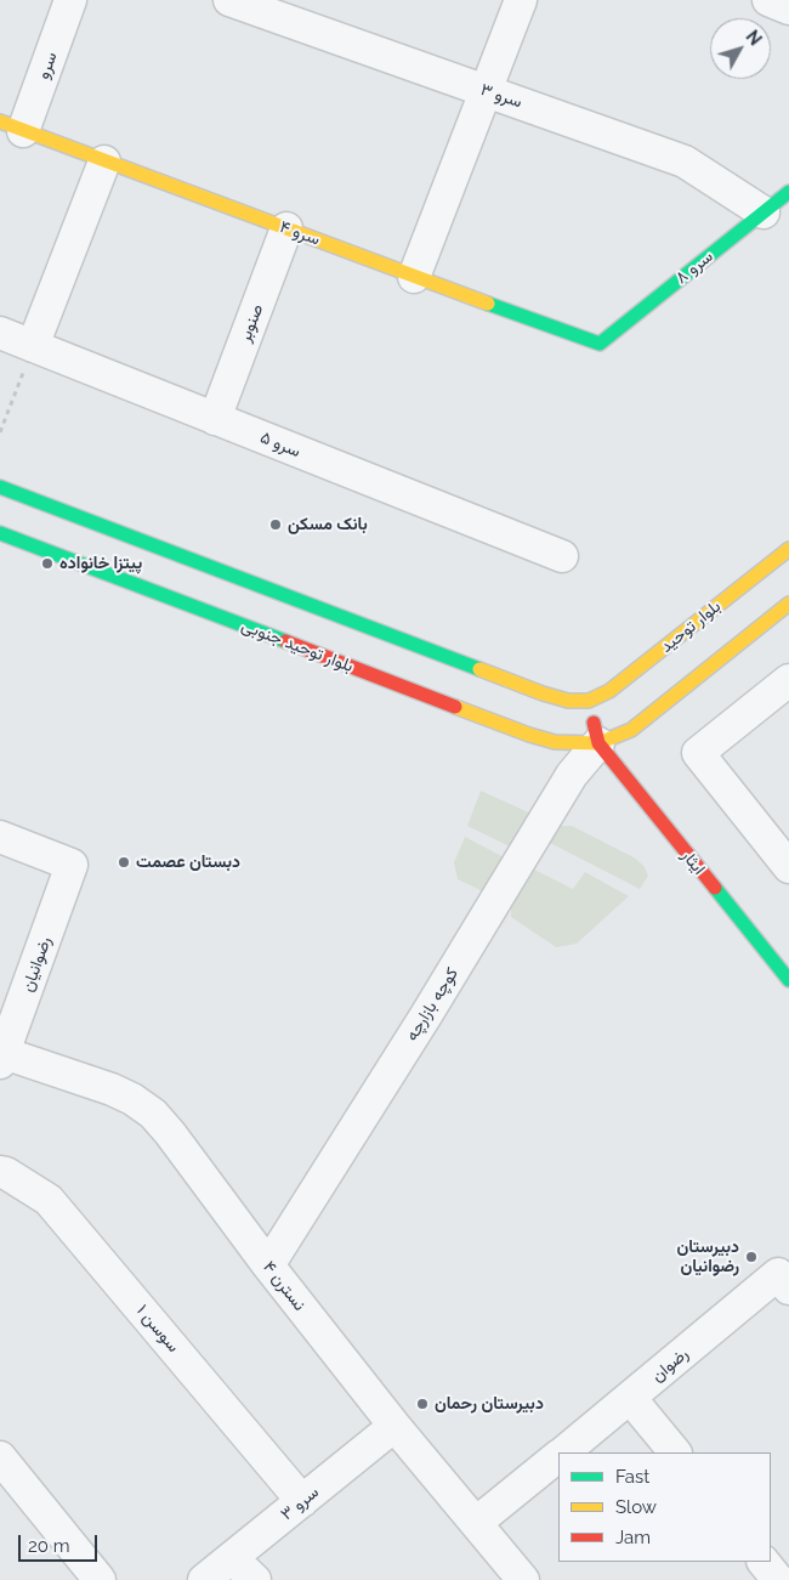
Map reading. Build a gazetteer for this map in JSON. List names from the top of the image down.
{
  "streets": {
    "main road": [
      "سرو ۴",
      "سرو ۸",
      "بلوار توحید",
      "بلوار توحید جنوبی",
      "ایثار"
    ],
    "street": [
      "سرو",
      "سرو ۳",
      "صنوبر",
      "سرو ۵",
      "رضوانیان",
      "کوچه بازارچه",
      "نسترن ۴",
      "سوسن ۱",
      "رضوان"
    ]
  },
  "crossings": [
    ["سرو", "سرو ۴"],
    ["سرو ۳", "سرو ۸"],
    ["سرو ۳", "نسترن ۴"],
    ["سرو ۳", "سوسن ۱"],
    ["سرو ۴", "سرو ۸"],
    ["سرو ۴", "صنوبر"],
    ["صنوبر", "سرو ۵"],
    ["بلوار توحید جنوبی", "ایثار"],
    ["بلوار توحید جنوبی", "کوچه بازارچه"],
    ["ایثار", "کوچه بازارچه"],
    ["رضوانیان", "نسترن ۴"],
    ["کوچه بازارچه", "نسترن ۴"],
    ["نسترن ۴", "رضوان"]
  ],
  "places": [
    "بانک مسکن",
    "پیتزا خانواده",
    "دبستان عصمت",
    "دبیرستان رضوانیان",
    "دبیرستان رحمان"
  ],
  "legend": ["Fast", "Slow", "Jam"],
  "scale_bar": "20 m",
  "north": "top right"
}
